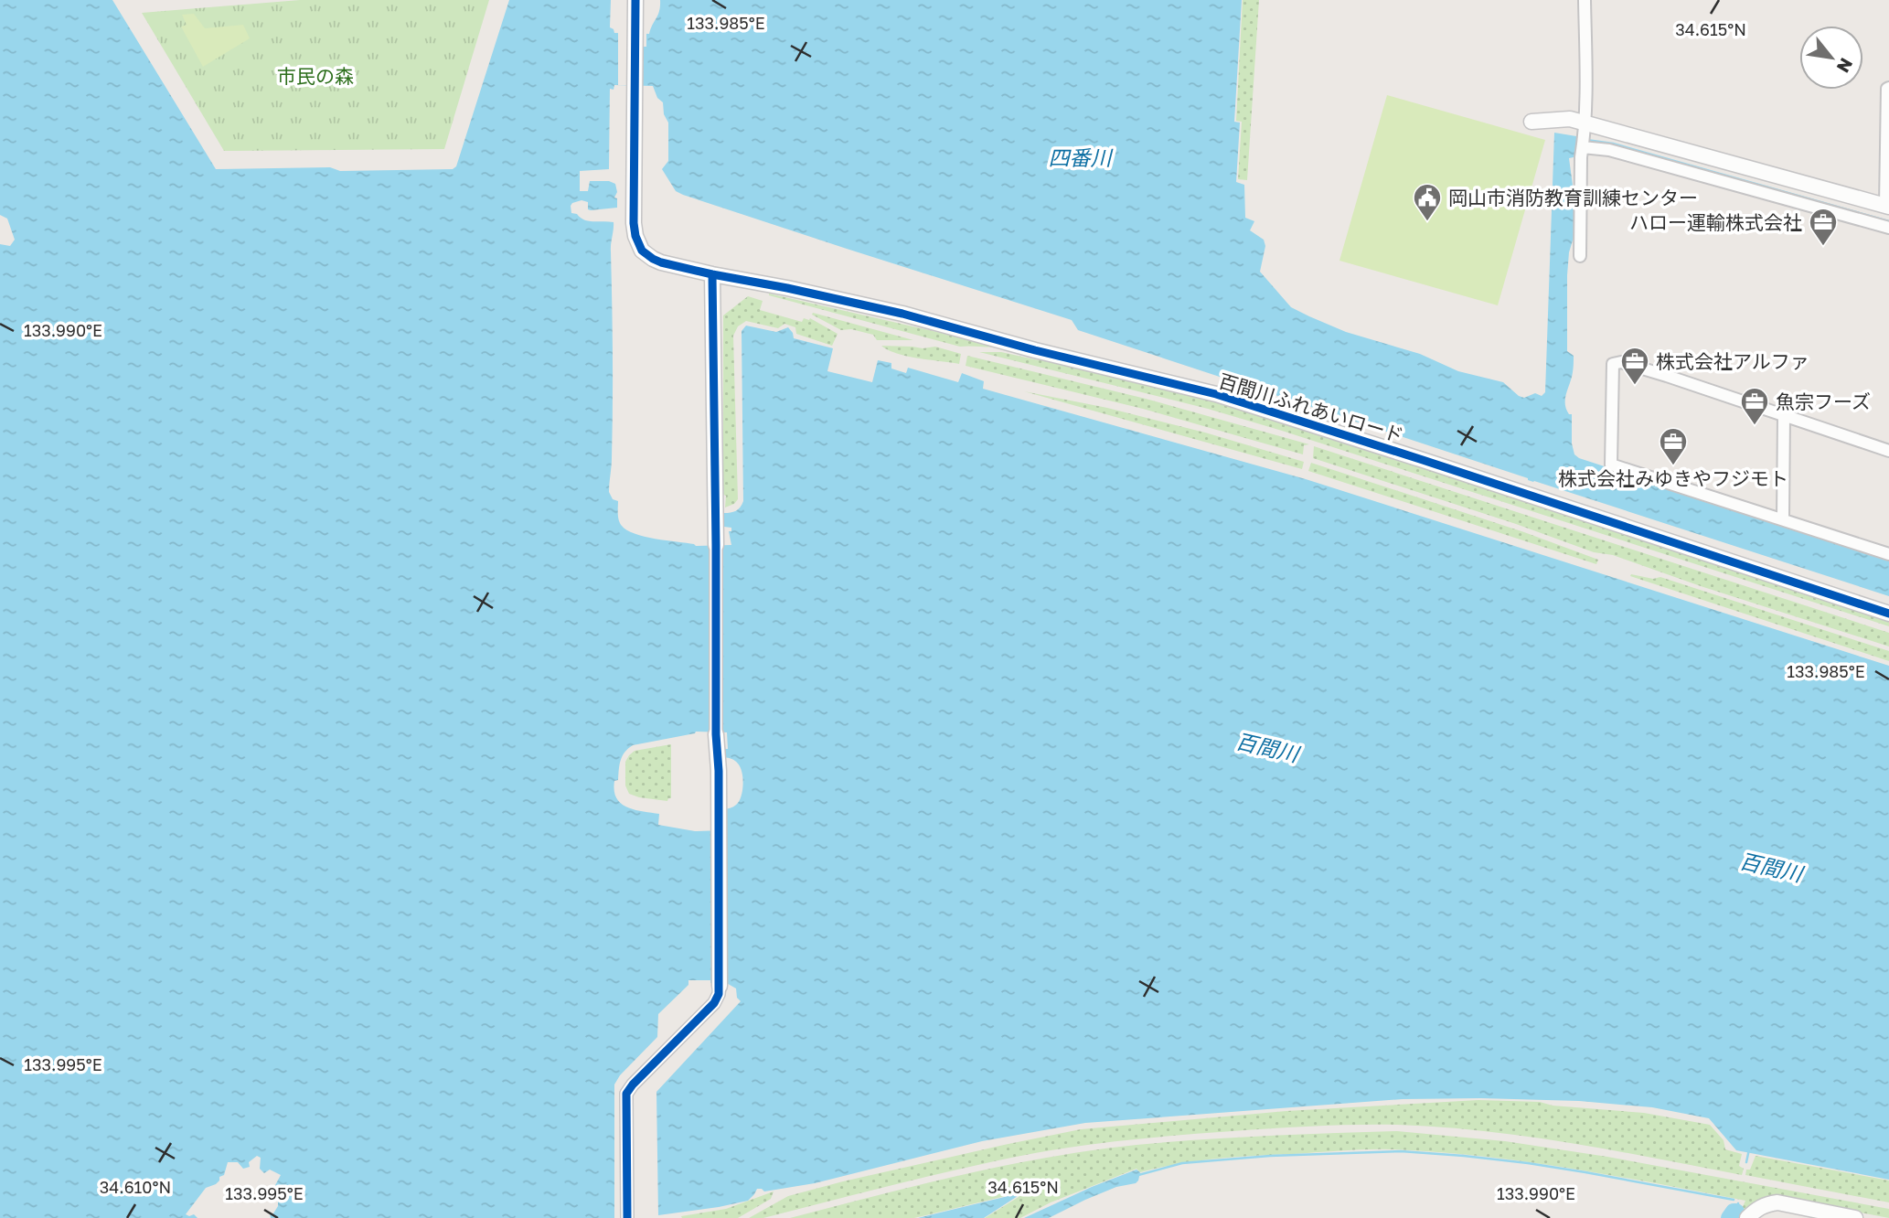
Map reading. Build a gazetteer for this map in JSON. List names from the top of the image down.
{
  "streets": {
    "street": ["百間川ふれあいロード"]
  },
  "water": ["四番川", "百間川"],
  "parks": ["市民の森"],
  "places": {
    "public building": ["岡山市消防教育訓練センター"],
    "office": [
      "ハロー運輸株式会社",
      "株式会社アルファ",
      "魚宗フーズ",
      "株式会社みゆきやフジモト"
    ]
  },
  "north": "bottom right",
  "coordinates": [
    "133.985°E",
    "34.615°N",
    "133.990°E",
    "133.995°E",
    "34.610°N"
  ]
}
